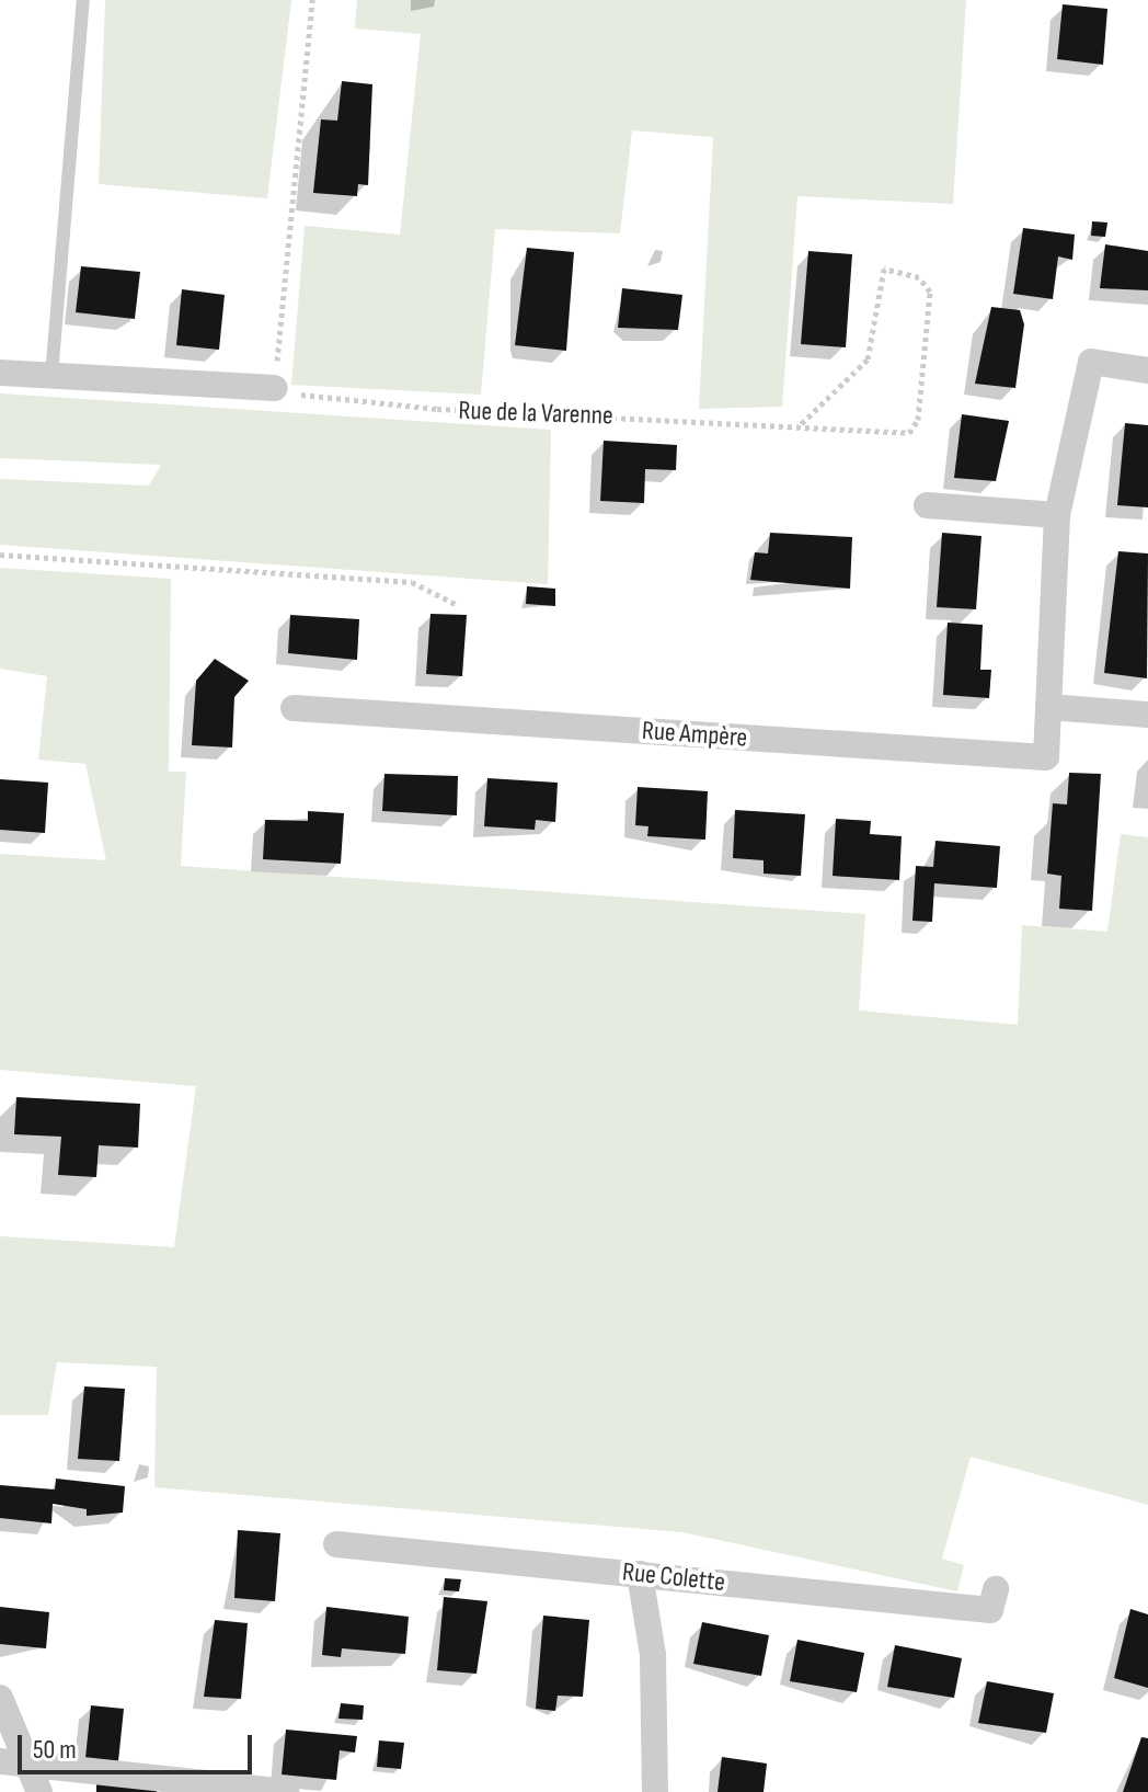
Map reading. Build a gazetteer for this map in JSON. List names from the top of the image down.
{
  "streets": {
    "street": ["Rue Ampère", "Rue Colette"],
    "path": ["Rue de la Varenne"]
  },
  "scale_bar": "50 m"
}
